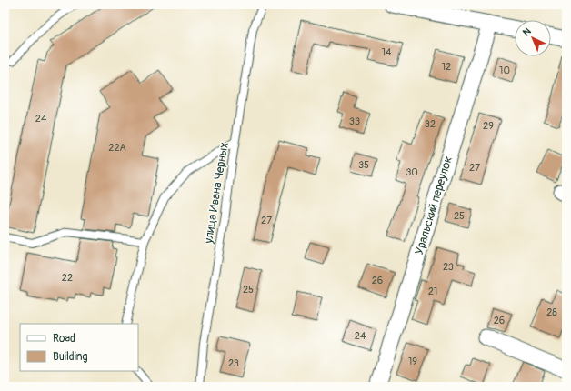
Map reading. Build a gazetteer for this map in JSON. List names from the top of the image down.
{
  "streets": {
    "street": ["Уральский переулок"],
    "lane": ["улица Ивана Черных"]
  },
  "house_numbers": [
    "14",
    "12",
    "10",
    "24",
    "33",
    "32",
    "29",
    "22А",
    "35",
    "27",
    "30",
    "25",
    "27",
    "23",
    "22",
    "26",
    "25",
    "21",
    "28",
    "26",
    "24",
    "19",
    "23"
  ],
  "legend": ["Road", "Building"],
  "north": "top left"
}
